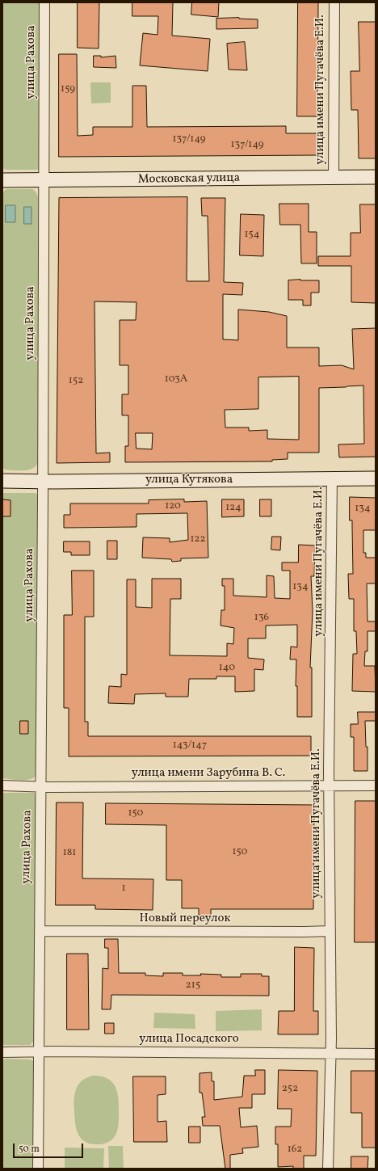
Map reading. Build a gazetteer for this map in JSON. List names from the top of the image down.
{
  "streets": {
    "main road": ["Московская улица", "улица Кутякова"],
    "street": [
      "улица Рахова",
      "улица имени Пугачёва Е.И.",
      "улица имени Зарубина В. С.",
      "Новый переулок",
      "улица Посадского"
    ]
  },
  "crossings": [
    ["улица Рахова", "Московская улица"],
    ["улица Рахова", "улица Кутякова"],
    ["улица Рахова", "улица имени Зарубина В. С."],
    ["улица Рахова", "Новый переулок"],
    ["улица Рахова", "улица Посадского"],
    ["улица имени Пугачёва Е.И.", "Московская улица"],
    ["улица имени Пугачёва Е.И.", "улица Кутякова"],
    ["улица имени Пугачёва Е.И.", "улица имени Зарубина В. С."],
    ["улица имени Пугачёва Е.И.", "Новый переулок"],
    ["улица имени Пугачёва Е.И.", "улица Посадского"]
  ],
  "house_numbers": [
    "159",
    "137/149",
    "137/149",
    "154",
    "103А",
    "152",
    "120",
    "124",
    "134",
    "122",
    "134",
    "136",
    "140",
    "143/147",
    "150",
    "150",
    "181",
    "1",
    "215",
    "252",
    "162"
  ],
  "scale_bar": "50 m"
}
